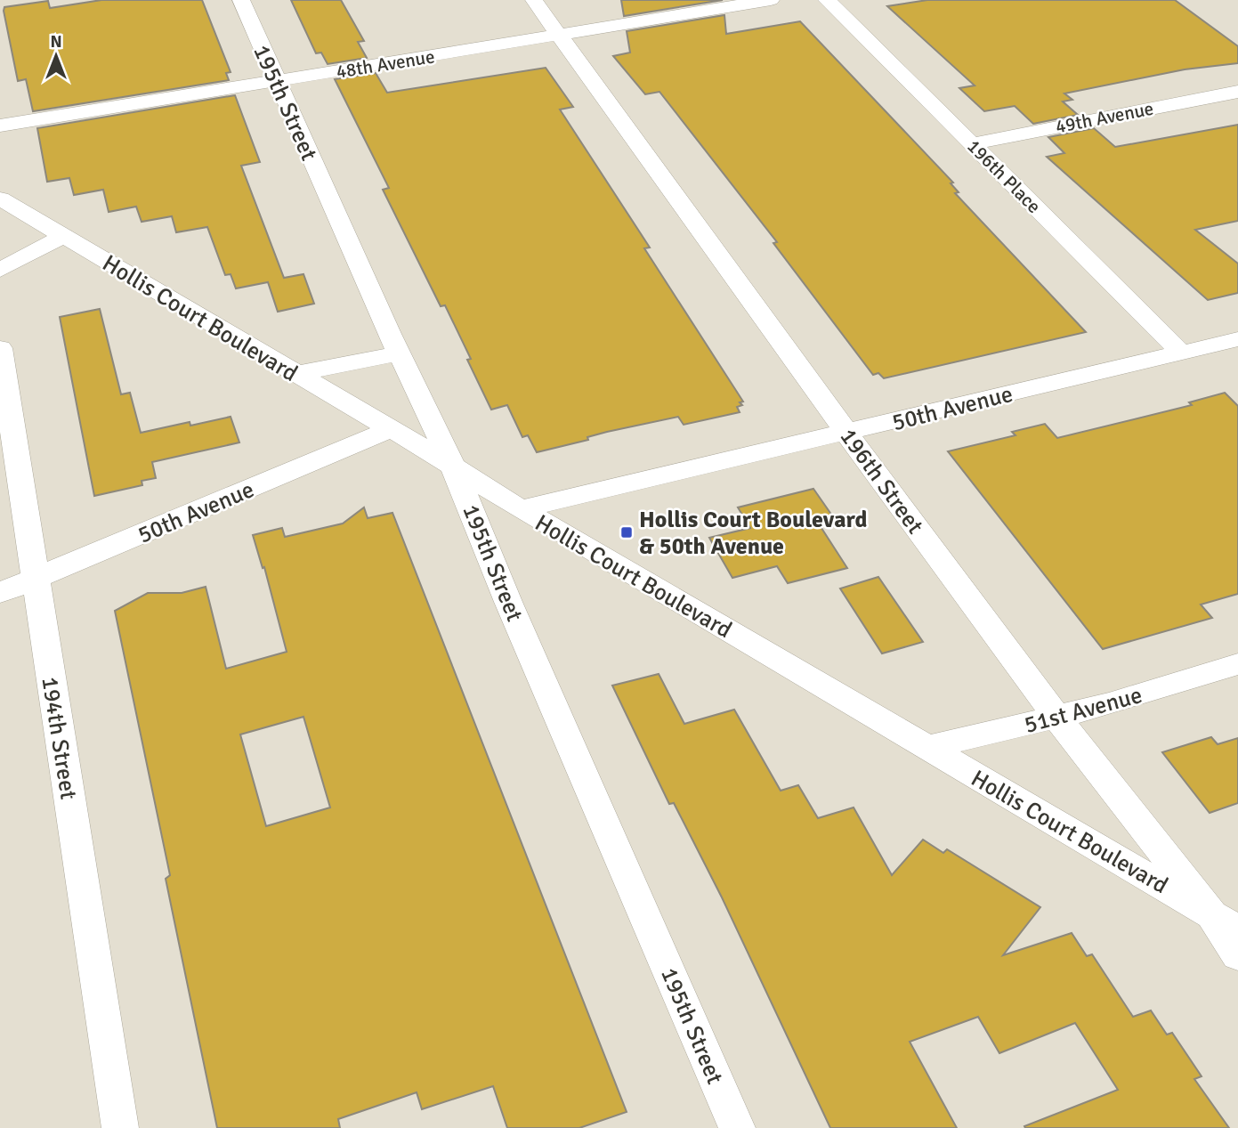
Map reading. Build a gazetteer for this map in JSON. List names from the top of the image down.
{
  "streets": {
    "street": [
      "48th Avenue",
      "195th Street",
      "49th Avenue",
      "196th Place",
      "Hollis Court Boulevard",
      "50th Avenue",
      "196th Street",
      "51st Avenue",
      "194th Street"
    ]
  },
  "crossings": [
    ["48th Avenue", "195th Street"],
    ["48th Avenue", "196th Street"],
    ["195th Street", "Hollis Court Boulevard"],
    ["49th Avenue", "196th Place"],
    ["196th Place", "50th Avenue"],
    ["Hollis Court Boulevard", "50th Avenue"],
    ["Hollis Court Boulevard", "196th Street"],
    ["Hollis Court Boulevard", "51st Avenue"],
    ["50th Avenue", "196th Street"],
    ["50th Avenue", "194th Street"],
    ["196th Street", "51st Avenue"]
  ],
  "places": {
    "transit": ["Hollis Court Boulevard & 50th Avenue"]
  },
  "north": "top"
}
